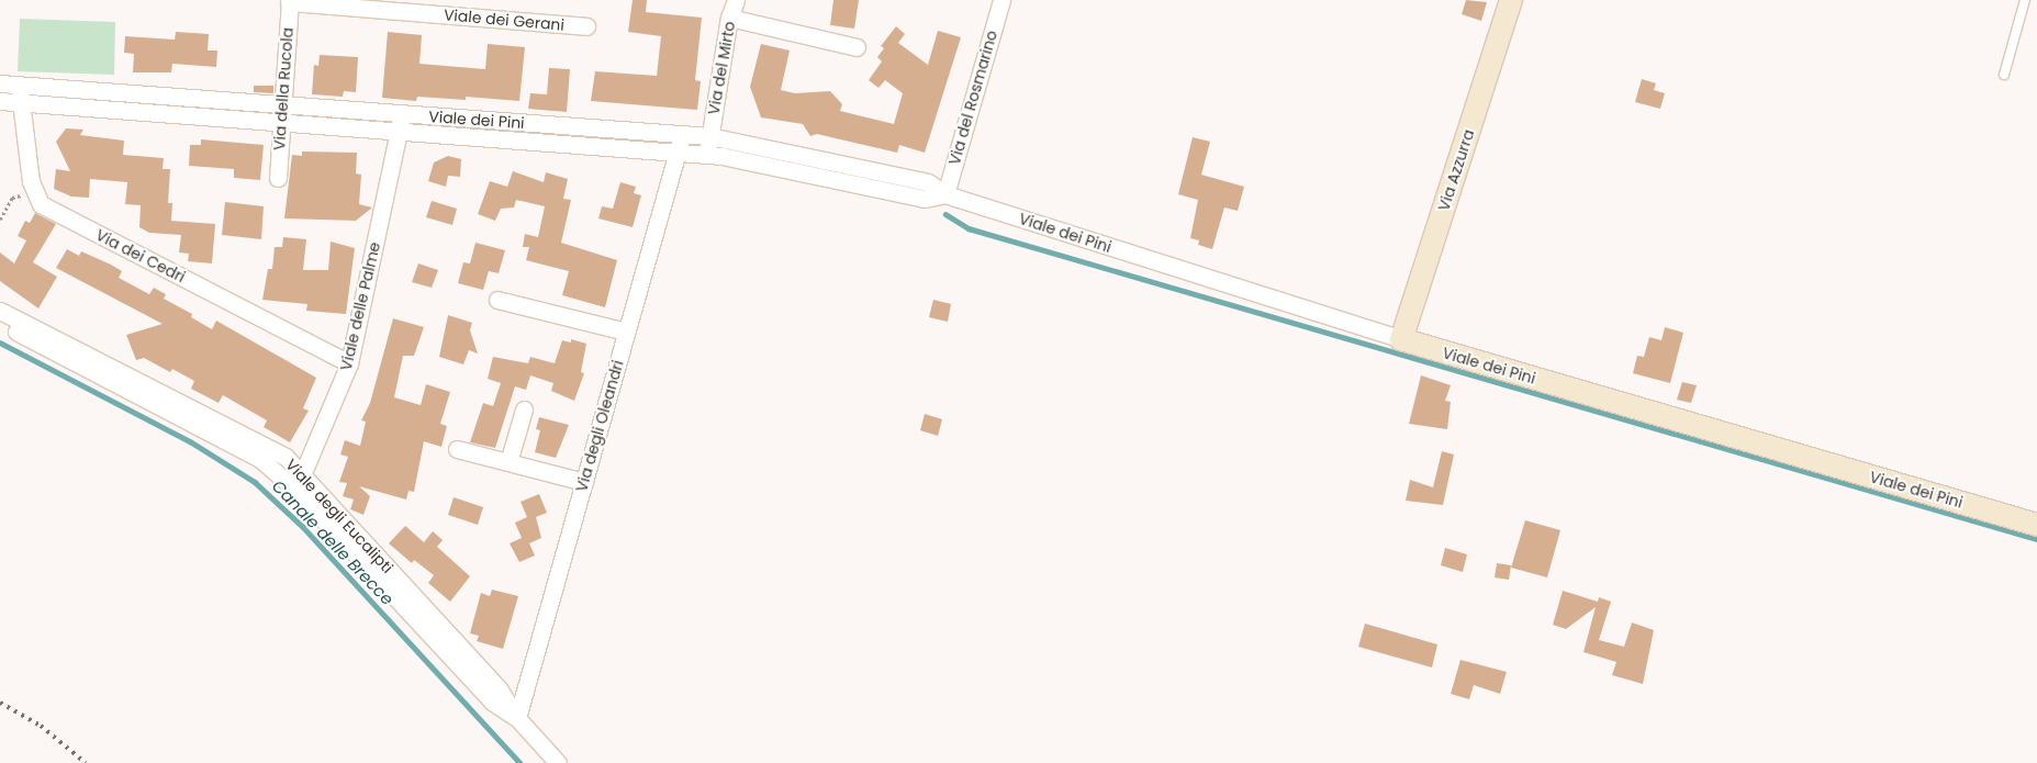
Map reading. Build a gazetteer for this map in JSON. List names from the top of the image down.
{
  "streets": {
    "street": [
      "Viale dei Gerani",
      "Via del Mirto",
      "Via della Rucola",
      "Via del Rosmarino",
      "Viale dei Pini",
      "Via Azzurra",
      "Via dei Cedri",
      "Viale delle Palme",
      "Via degli Oleandri",
      "Viale degli Eucalipti"
    ]
  },
  "crossings": [
    ["Viale dei Gerani", "Via della Rucola"],
    ["Via del Mirto", "Viale dei Pini"],
    ["Via della Rucola", "Viale dei Pini"],
    ["Via del Rosmarino", "Viale dei Pini"],
    ["Viale dei Pini", "Via Azzurra"],
    ["Viale dei Pini", "Viale delle Palme"],
    ["Viale dei Pini", "Via degli Oleandri"],
    ["Via dei Cedri", "Viale delle Palme"],
    ["Viale delle Palme", "Viale degli Eucalipti"],
    ["Via degli Oleandri", "Viale degli Eucalipti"]
  ],
  "water": ["Canale delle Brecce"]
}
